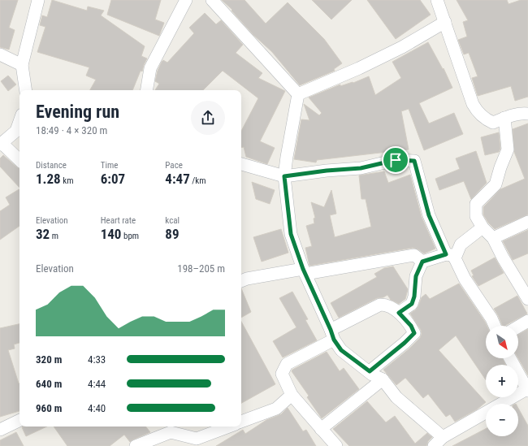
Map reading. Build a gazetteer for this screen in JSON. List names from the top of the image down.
{
  "north": "bottom right",
  "page": {
    "heading": ["Evening run", "18:49 · 4 × 320 m"],
    "stats": [
      ["Distance", "1.28 km"],
      ["Time", "6:07"],
      ["Pace", "4:47 /km"],
      ["Elevation", "32 m"],
      ["Heart rate", "140 bpm"],
      ["kcal", "89"]
    ],
    "chart": ["Elevation", "198–205 m"],
    "map_buttons": ["+", "−"],
    "list": [
      {
        "name": "320 m",
        "note": "4:33"
      },
      {
        "name": "640 m",
        "note": "4:44"
      },
      {
        "name": "960 m",
        "note": "4:40"
      }
    ]
  }
}
